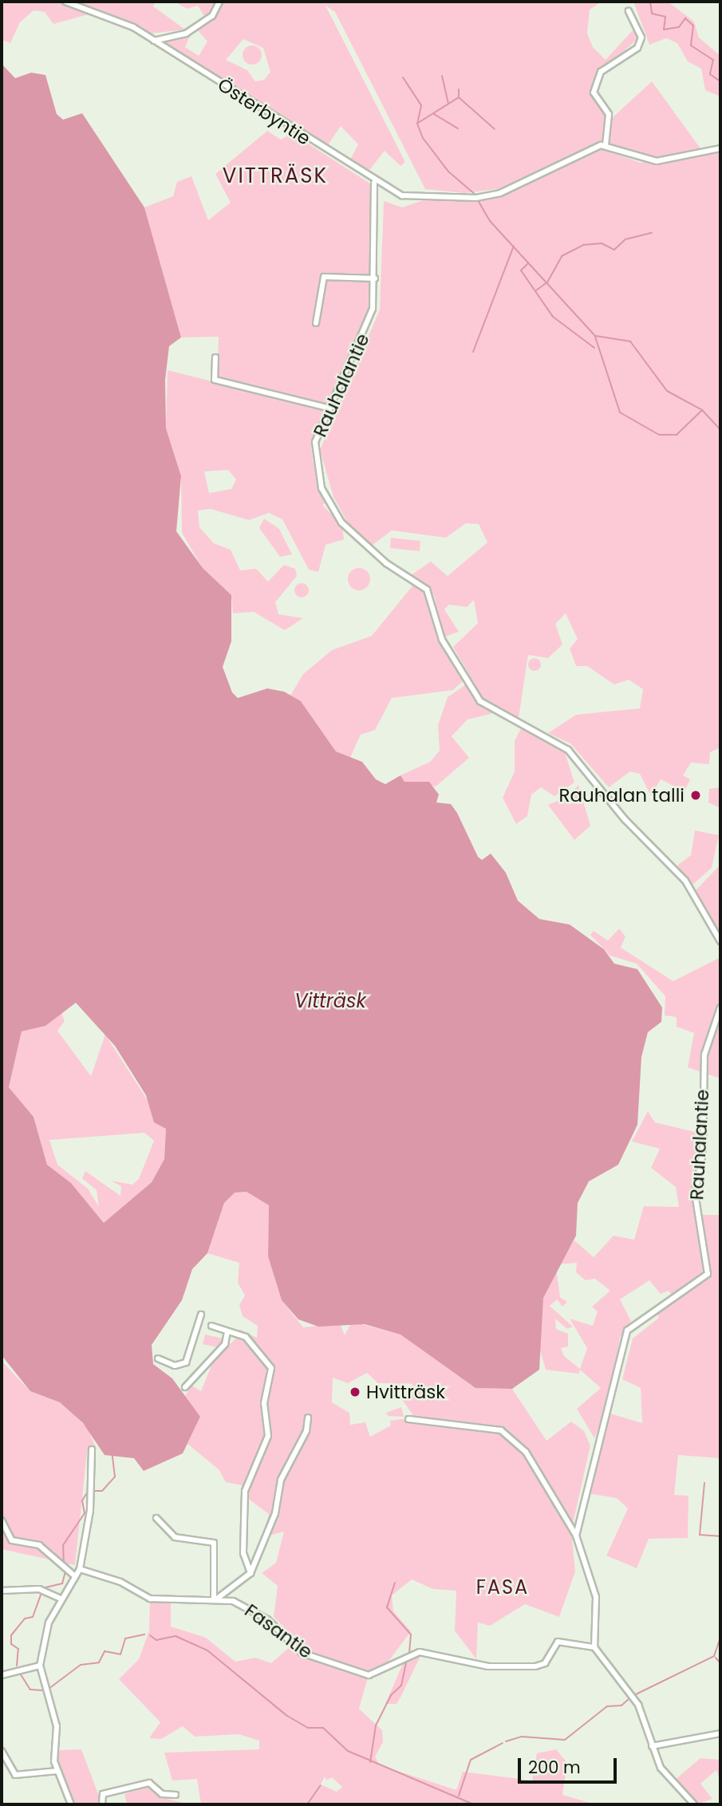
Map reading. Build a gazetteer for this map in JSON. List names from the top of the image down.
{
  "streets": {
    "street": ["Österbyntie", "Rauhalantie", "Fasantie"]
  },
  "crossings": [
    ["Österbyntie", "Rauhalantie"]
  ],
  "districts": ["VITTRÄSK", "FASA"],
  "water": ["Vitträsk"],
  "places": ["Rauhalan talli", "Hvitträsk"],
  "scale_bar": "200 m"
}
